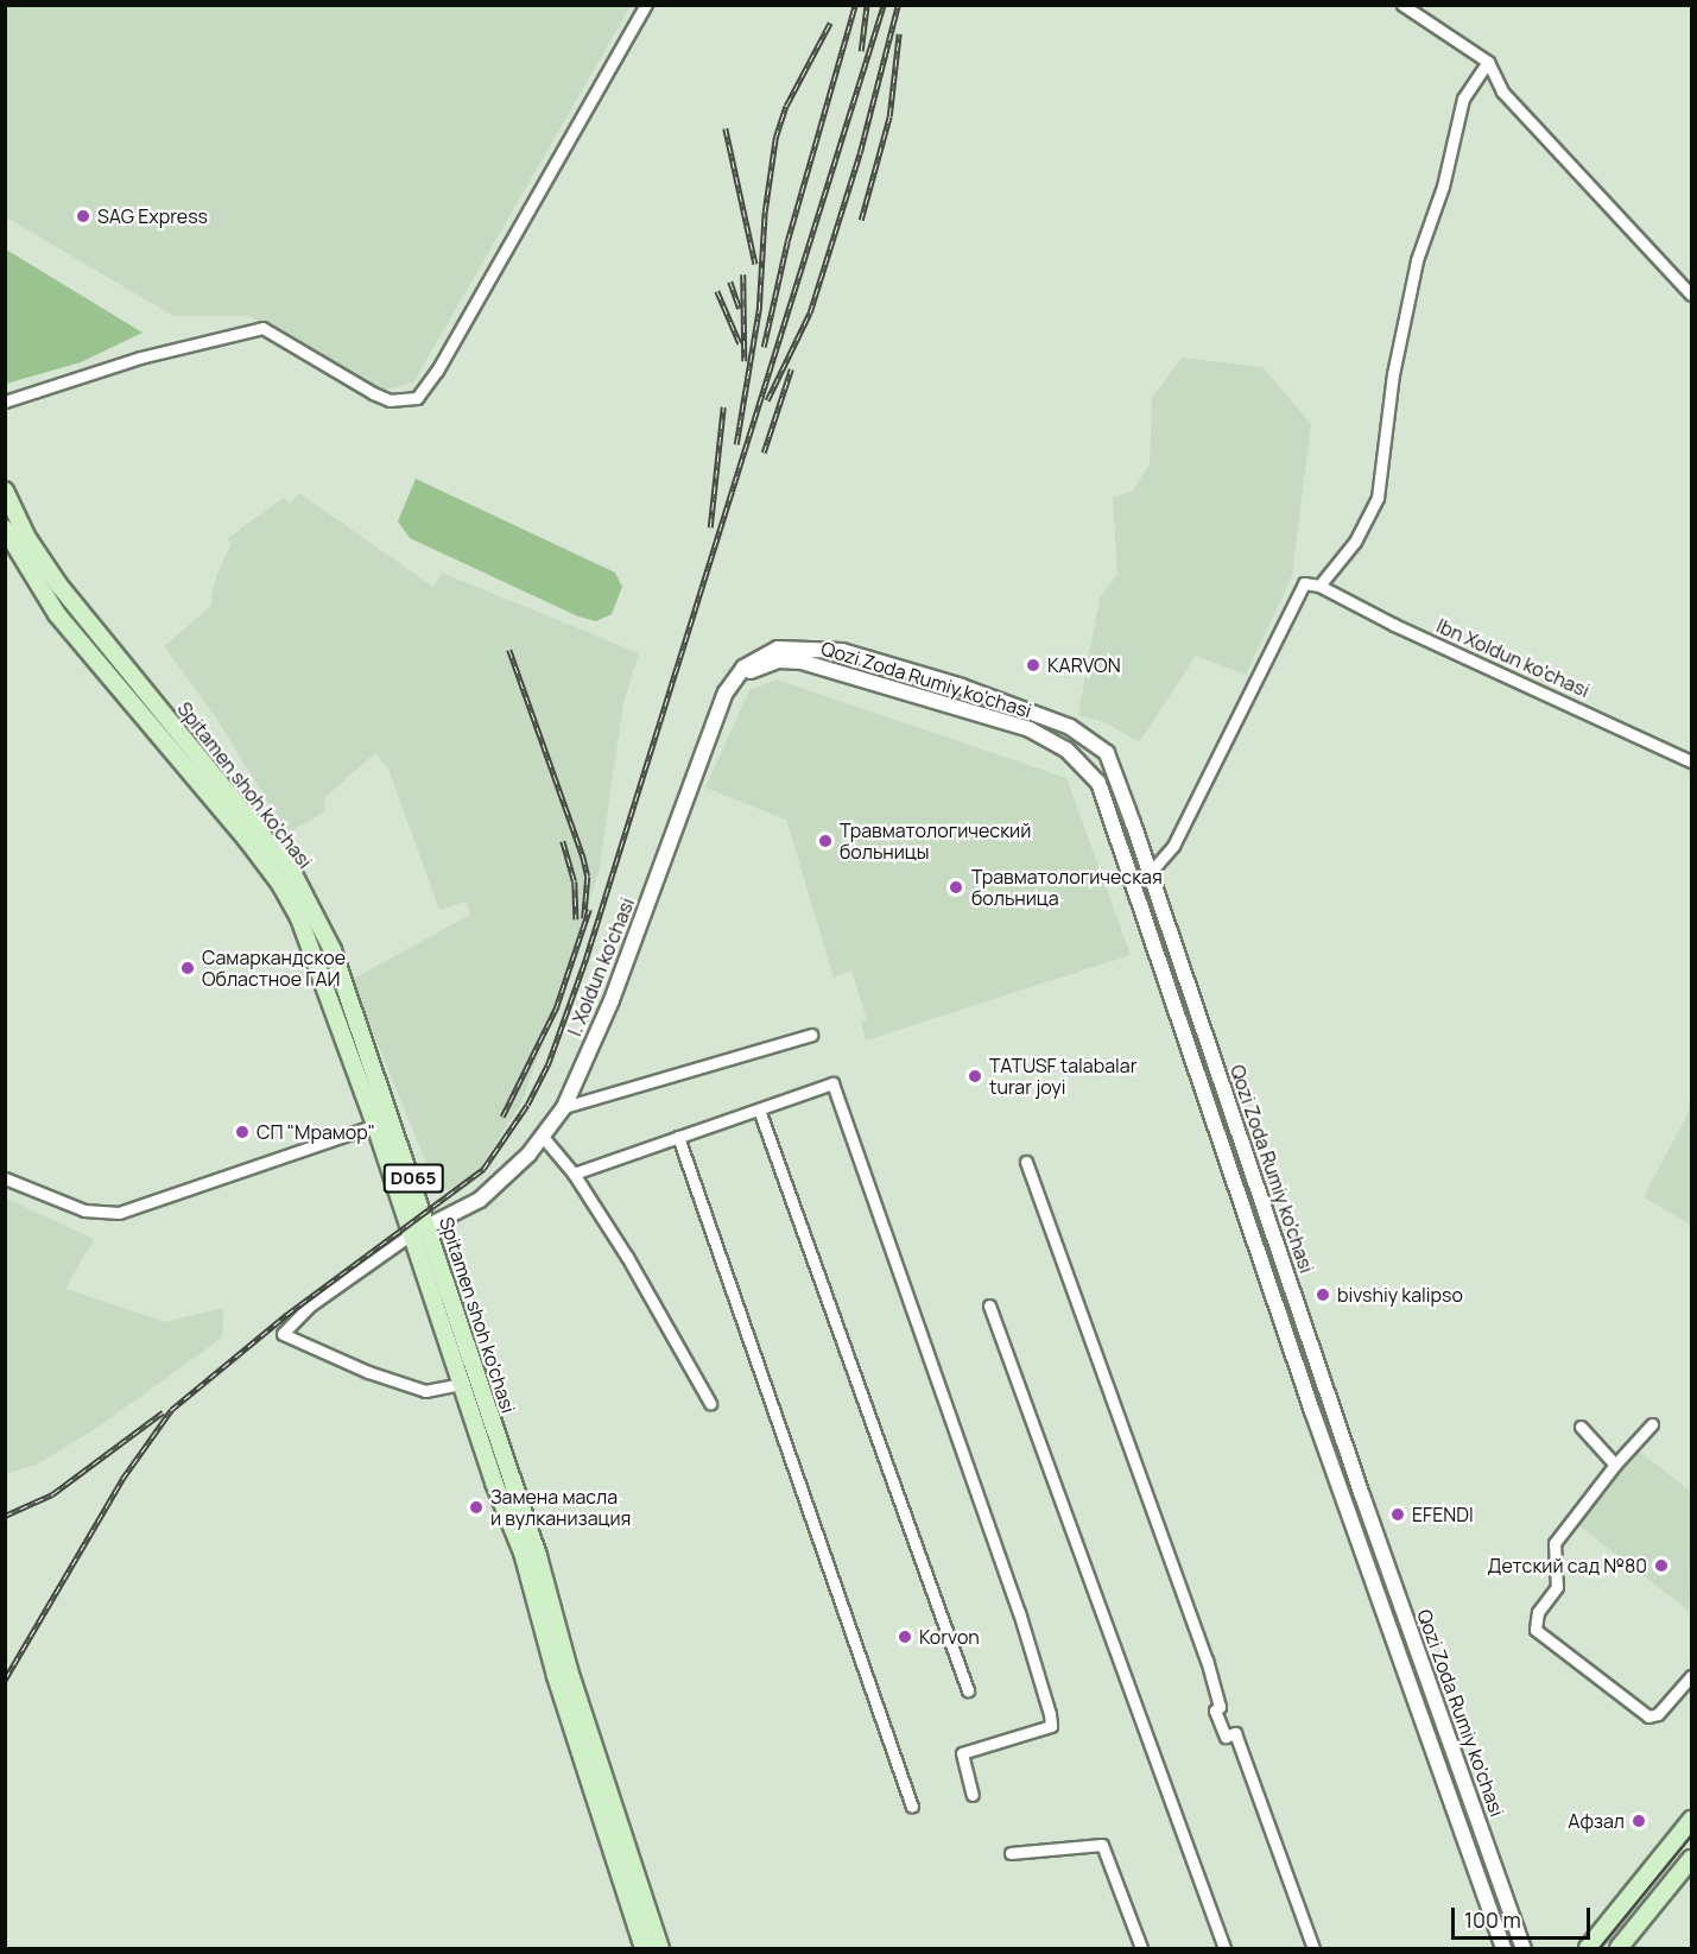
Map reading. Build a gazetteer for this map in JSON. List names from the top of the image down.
{
  "streets": {
    "main road": ["Spitamen shoh ko'chasi", "D065"],
    "street": ["Ibn Xoldun ko'chasi", "Qozi Zoda Rumiy ko'chasi", "I. Xoldun ko'chasi"]
  },
  "crossings": [
    ["Qozi Zoda Rumiy ko'chasi", "I. Xoldun ko'chasi"],
    ["Spitamen shoh ko'chasi", "I. Xoldun ko'chasi"]
  ],
  "places": [
    "SAG Express",
    "KARVON",
    "Травматологический больницы",
    "Травматологическая больница",
    "Самаркандское Областное ГАИ",
    "TATUSF talabalar turar joyi",
    "СП \"Мрамор\"",
    "bivshiy kalipso",
    "Замена масла и вулканизация",
    "EFENDI",
    "Детский сад №80",
    "Korvon",
    "Афзал"
  ],
  "scale_bar": "100 m"
}
